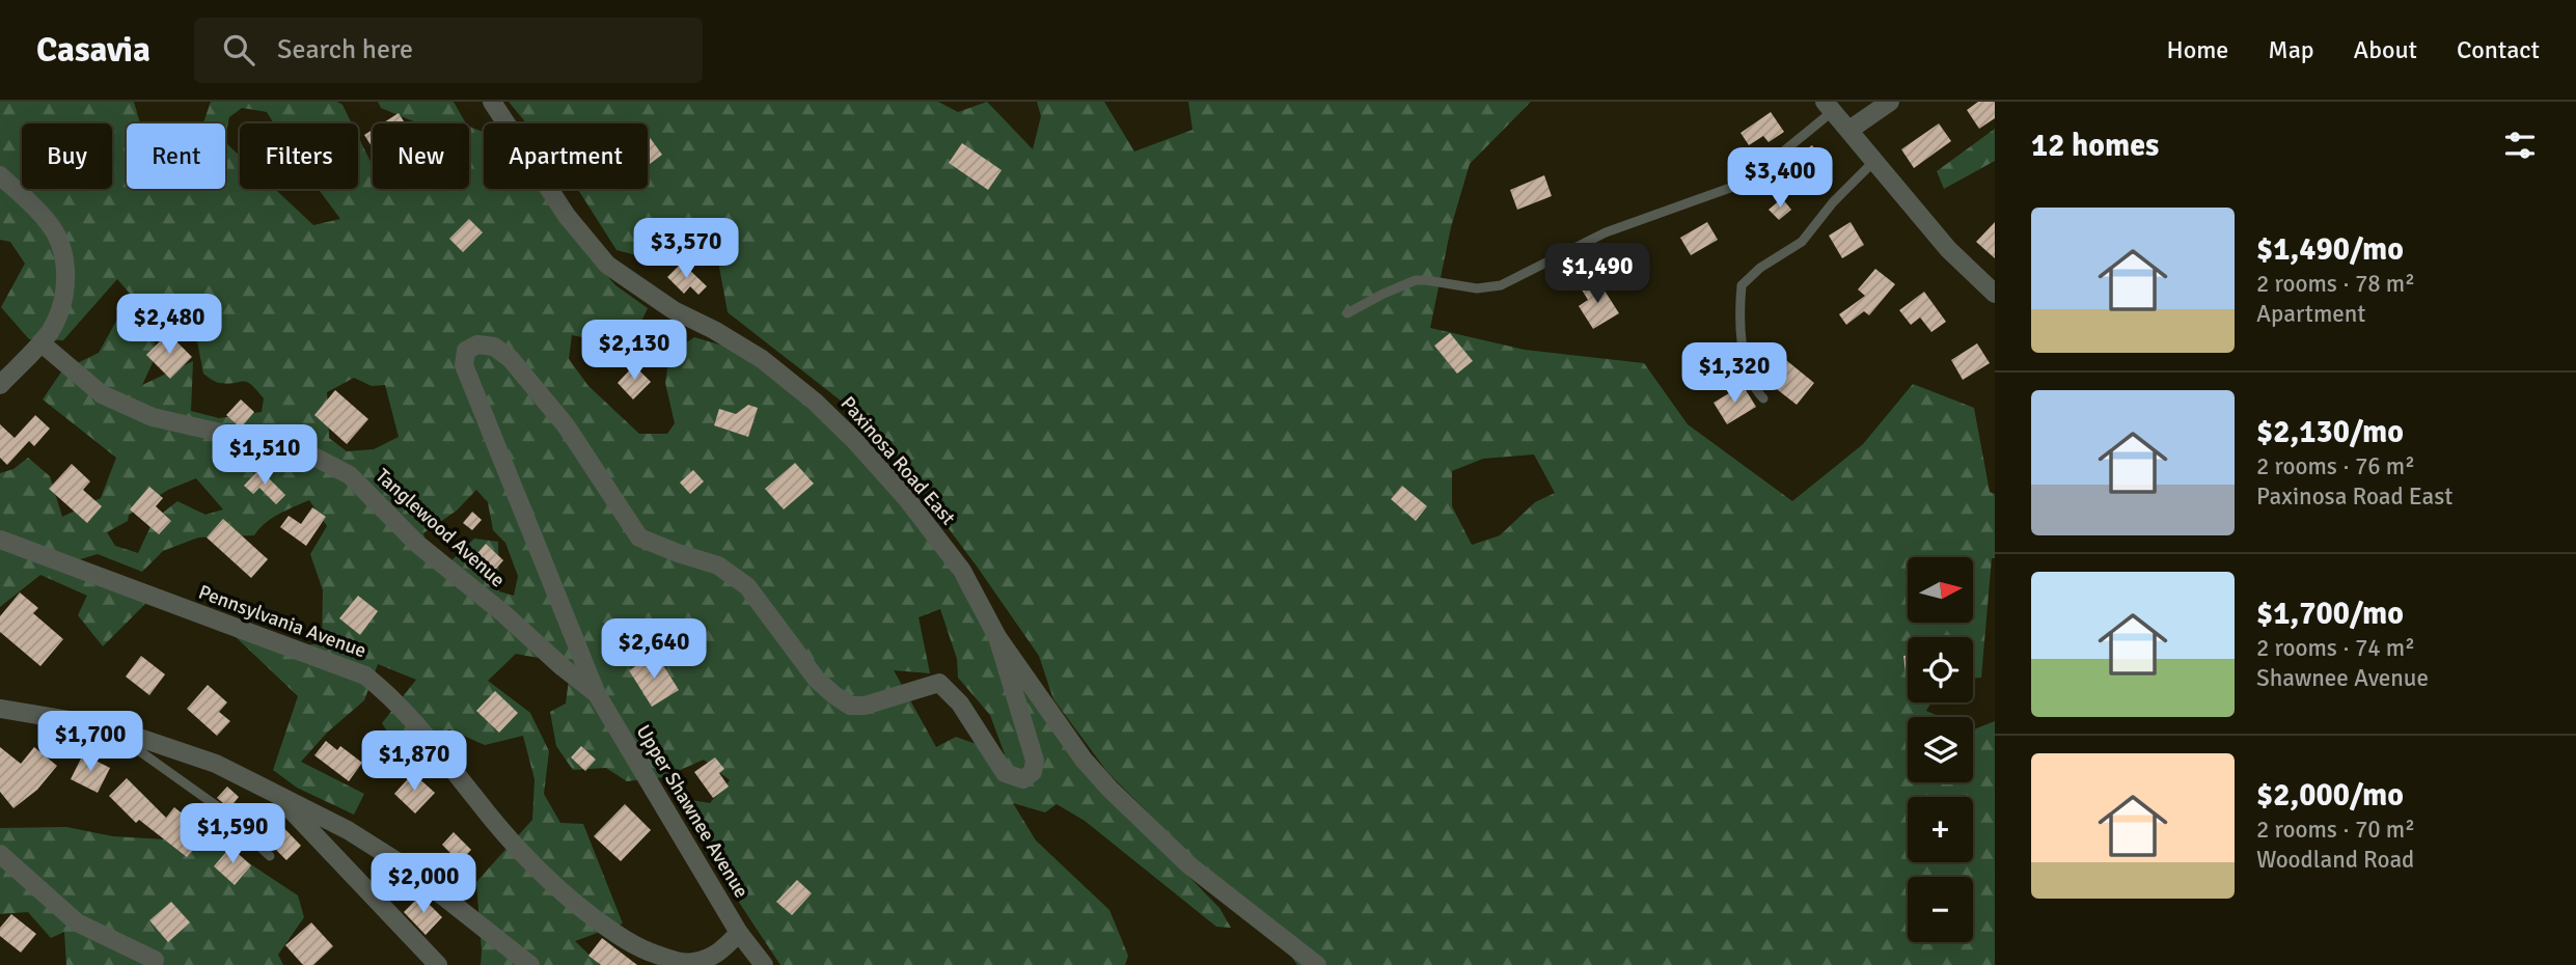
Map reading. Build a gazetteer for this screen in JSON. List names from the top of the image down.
{
  "streets": {
    "street": [
      "Paxinosa Road East",
      "Tanglewood Avenue",
      "Pennsylvania Avenue",
      "Upper Shawnee Avenue"
    ]
  },
  "crossings": [
    ["Paxinosa Road East", "Upper Shawnee Avenue"],
    ["Tanglewood Avenue", "Upper Shawnee Avenue"],
    ["Pennsylvania Avenue", "Upper Shawnee Avenue"]
  ],
  "north": "right",
  "page": {
    "header": "Casavia",
    "search": "Search here",
    "nav": [
      "Home",
      "Map",
      "About",
      "Contact"
    ],
    "heading": "12 homes",
    "chip": [
      "Buy",
      "Rent",
      "Filters",
      "New",
      "Apartment"
    ],
    "price": [
      "$3,400",
      "$3,570",
      "$1,490",
      "$2,480",
      "$2,130",
      "$1,320",
      "$1,510",
      "$2,640",
      "$1,700",
      "$1,870",
      "$1,590",
      "$2,000"
    ],
    "list": [
      {
        "name": "$1,490/mo",
        "note": "2 rooms · 78 m² · Apartment"
      },
      {
        "name": "$2,130/mo",
        "note": "2 rooms · 76 m² · Paxinosa Road East"
      },
      {
        "name": "$1,700/mo",
        "note": "2 rooms · 74 m² · Shawnee Avenue"
      },
      {
        "name": "$2,000/mo",
        "note": "2 rooms · 70 m² · Woodland Road"
      }
    ],
    "map_buttons": ["+", "−"]
  }
}
